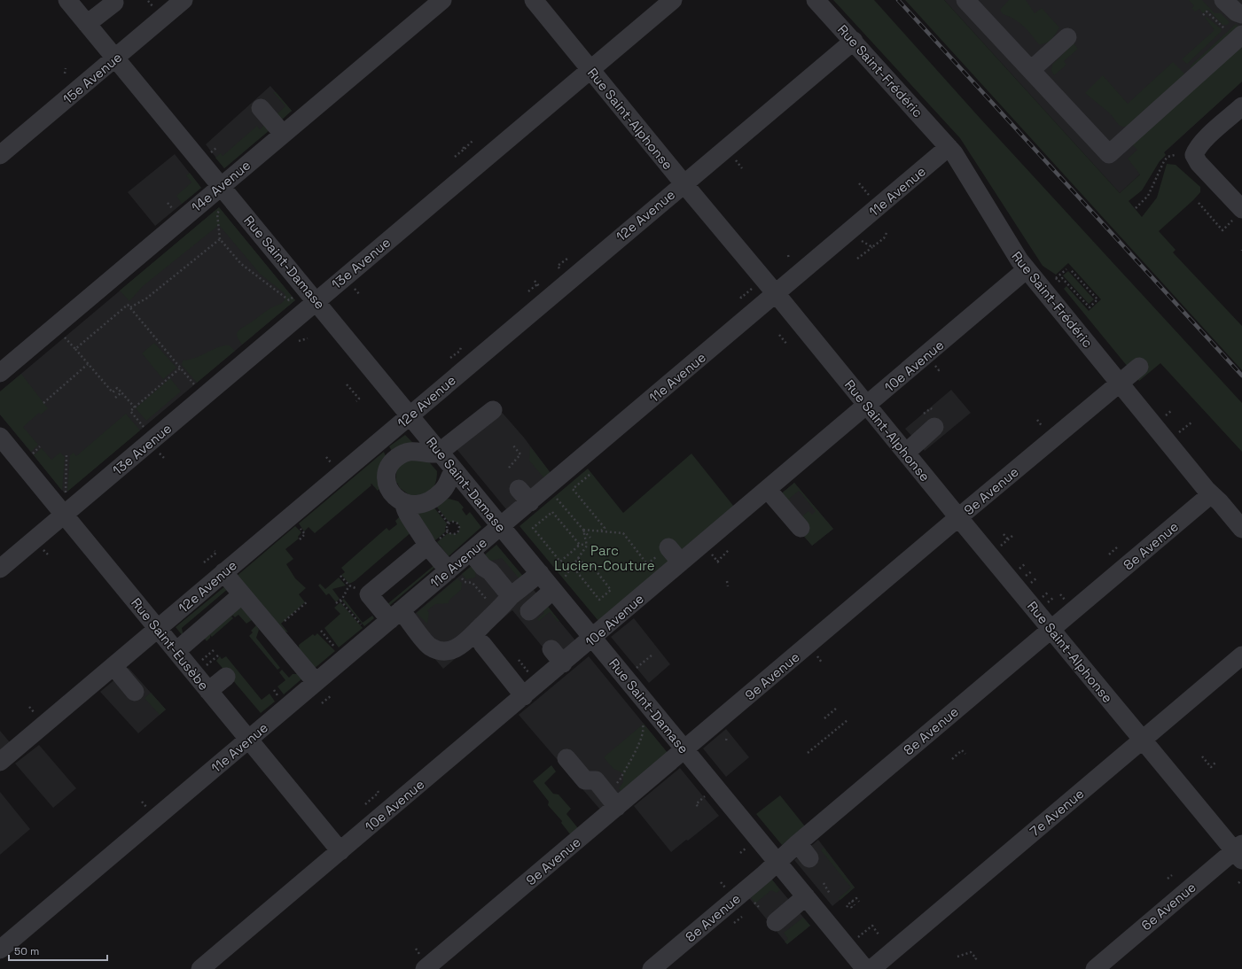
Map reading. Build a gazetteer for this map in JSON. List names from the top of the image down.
{
  "streets": {
    "street": [
      "Rue Saint-Frédéric",
      "15e Avenue",
      "Rue Saint-Alphonse",
      "14e Avenue",
      "11e Avenue",
      "12e Avenue",
      "Rue Saint-Damase",
      "13e Avenue",
      "10e Avenue",
      "9e Avenue",
      "8e Avenue",
      "Rue Saint-Eusèbe",
      "7e Avenue",
      "6e Avenue"
    ]
  },
  "crossings": [
    ["Rue Saint-Frédéric", "11e Avenue"],
    ["Rue Saint-Frédéric", "12e Avenue"],
    ["Rue Saint-Frédéric", "10e Avenue"],
    ["Rue Saint-Frédéric", "9e Avenue"],
    ["Rue Saint-Frédéric", "8e Avenue"],
    ["15e Avenue", "Rue Saint-Damase"],
    ["Rue Saint-Alphonse", "11e Avenue"],
    ["Rue Saint-Alphonse", "12e Avenue"],
    ["Rue Saint-Alphonse", "13e Avenue"],
    ["Rue Saint-Alphonse", "10e Avenue"],
    ["Rue Saint-Alphonse", "9e Avenue"],
    ["Rue Saint-Alphonse", "8e Avenue"],
    ["Rue Saint-Alphonse", "7e Avenue"],
    ["Rue Saint-Alphonse", "6e Avenue"],
    ["14e Avenue", "Rue Saint-Damase"],
    ["11e Avenue", "Rue Saint-Damase"],
    ["11e Avenue", "Rue Saint-Eusèbe"],
    ["12e Avenue", "Rue Saint-Damase"],
    ["12e Avenue", "Rue Saint-Eusèbe"],
    ["Rue Saint-Damase", "13e Avenue"],
    ["Rue Saint-Damase", "10e Avenue"],
    ["Rue Saint-Damase", "9e Avenue"],
    ["Rue Saint-Damase", "8e Avenue"],
    ["13e Avenue", "Rue Saint-Eusèbe"],
    ["10e Avenue", "Rue Saint-Eusèbe"]
  ],
  "parks": ["Parc Lucien-Couture"],
  "scale_bar": "50 m"
}
